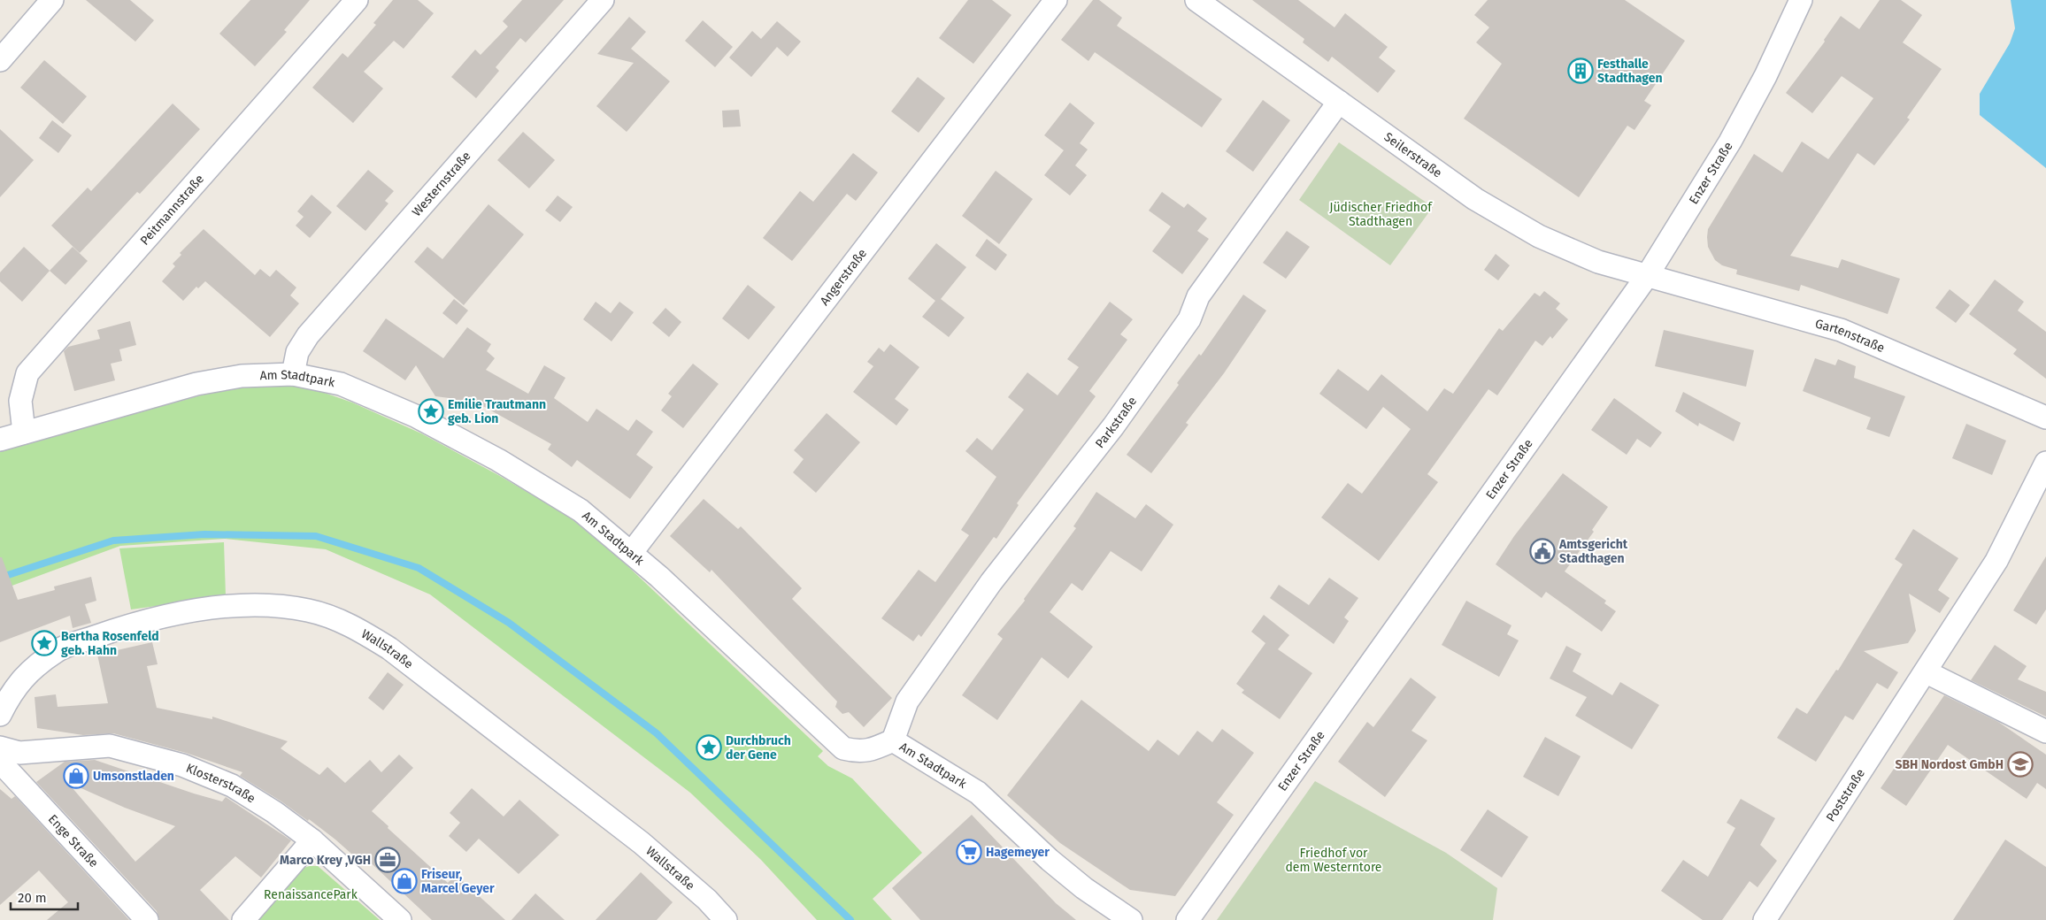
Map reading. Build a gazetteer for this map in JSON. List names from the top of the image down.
{
  "streets": {
    "street": [
      "Seilerstraße",
      "Enzer Straße",
      "Westernstraße",
      "Peitmannstraße",
      "Angerstraße",
      "Gartenstraße",
      "Am Stadtpark",
      "Parkstraße",
      "Wallstraße",
      "Klosterstraße",
      "Poststraße",
      "Enge Straße"
    ]
  },
  "crossings": [
    ["Seilerstraße", "Enzer Straße"],
    ["Seilerstraße", "Gartenstraße"],
    ["Seilerstraße", "Parkstraße"],
    ["Enzer Straße", "Gartenstraße"],
    ["Westernstraße", "Am Stadtpark"],
    ["Peitmannstraße", "Am Stadtpark"],
    ["Angerstraße", "Am Stadtpark"],
    ["Am Stadtpark", "Parkstraße"]
  ],
  "parks": ["Jüdischer Friedhof Stadthagen", "Friedhof vor dem Westerntore", "RenaissancePark"],
  "places": {
    "building": ["Festhalle Stadthagen"],
    "place": ["Emilie Trautmann geb. Lion", "Bertha Rosenfeld geb. Hahn", "Durchbruch der Gene"],
    "public building": ["Amtsgericht Stadthagen"],
    "school or university": ["SBH Nordost GmbH"],
    "shop": ["Umsonstladen", "Friseur, Marcel Geyer"],
    "supermarket": ["Hagemeyer"],
    "office": ["Marco Krey ,VGH"]
  },
  "scale_bar": "20 m"
}
